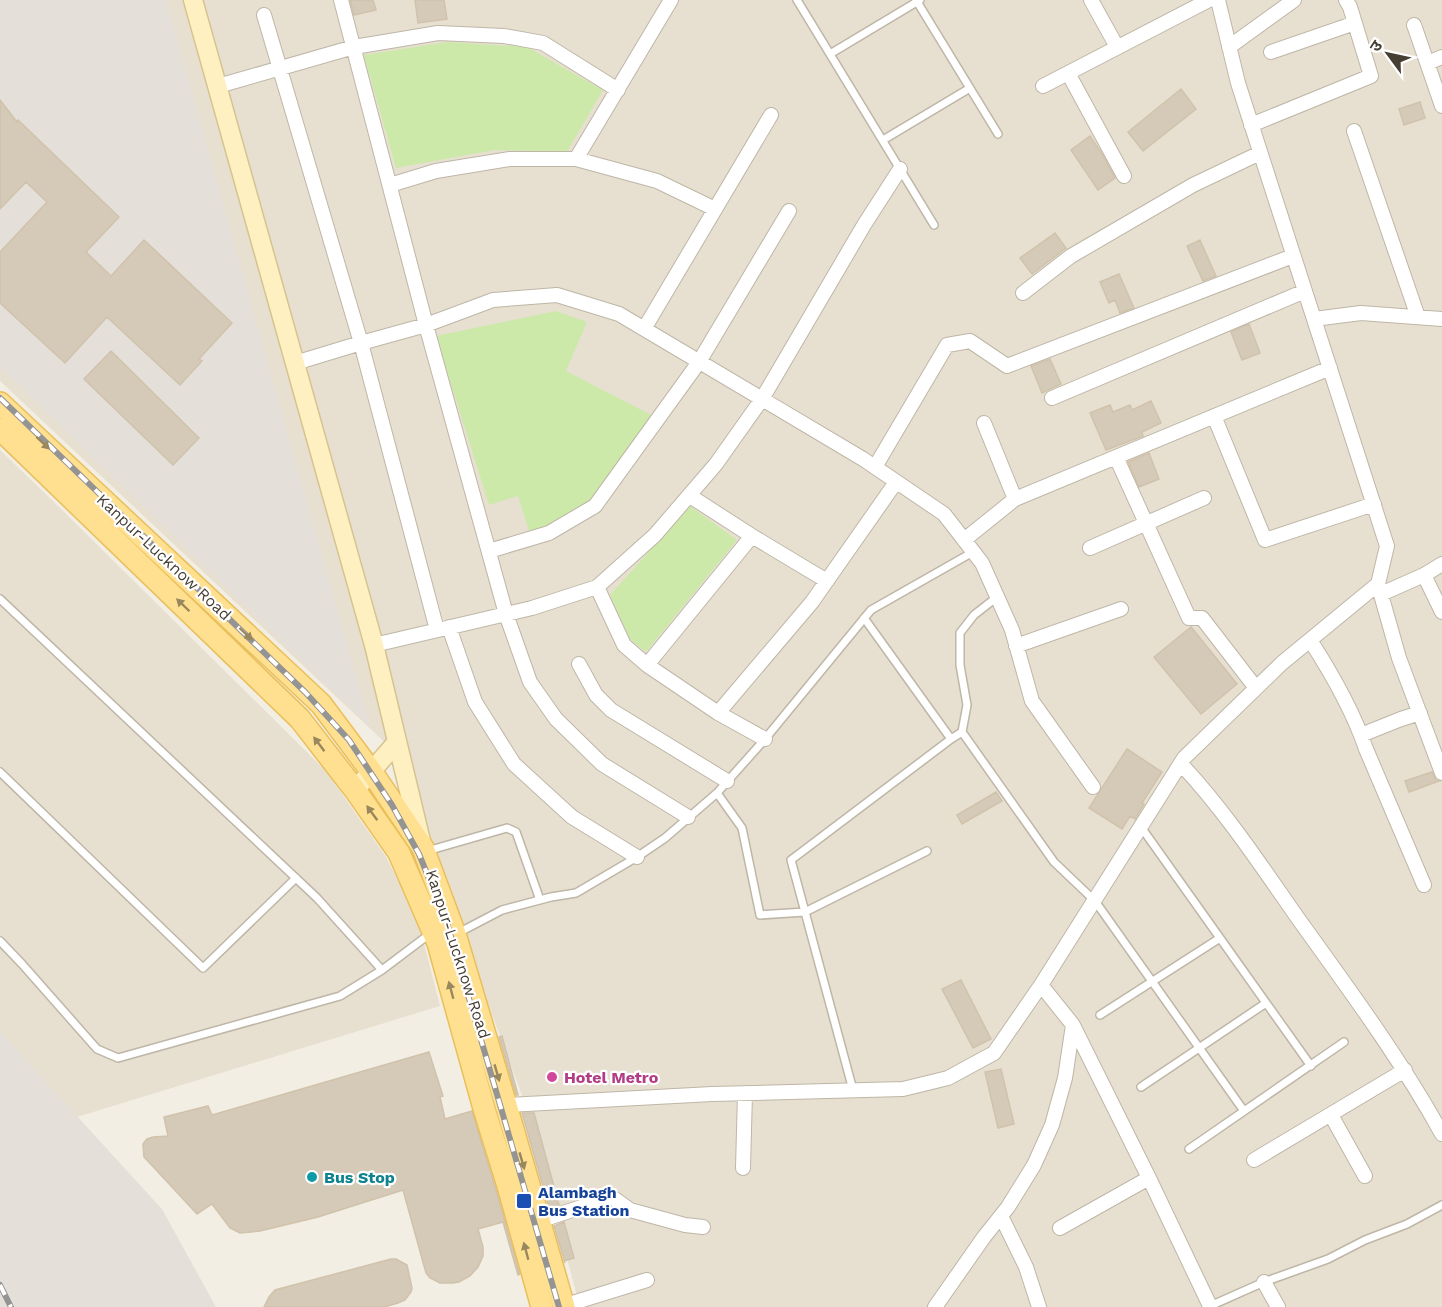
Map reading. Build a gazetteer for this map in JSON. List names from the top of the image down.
{
  "streets": {
    "main road": ["Kanpur-Lucknow Road"]
  },
  "places": {
    "other": ["Hotel Metro", "Bus Stop"],
    "transit": ["Alambagh Bus Station"]
  },
  "north": "top left"
}
